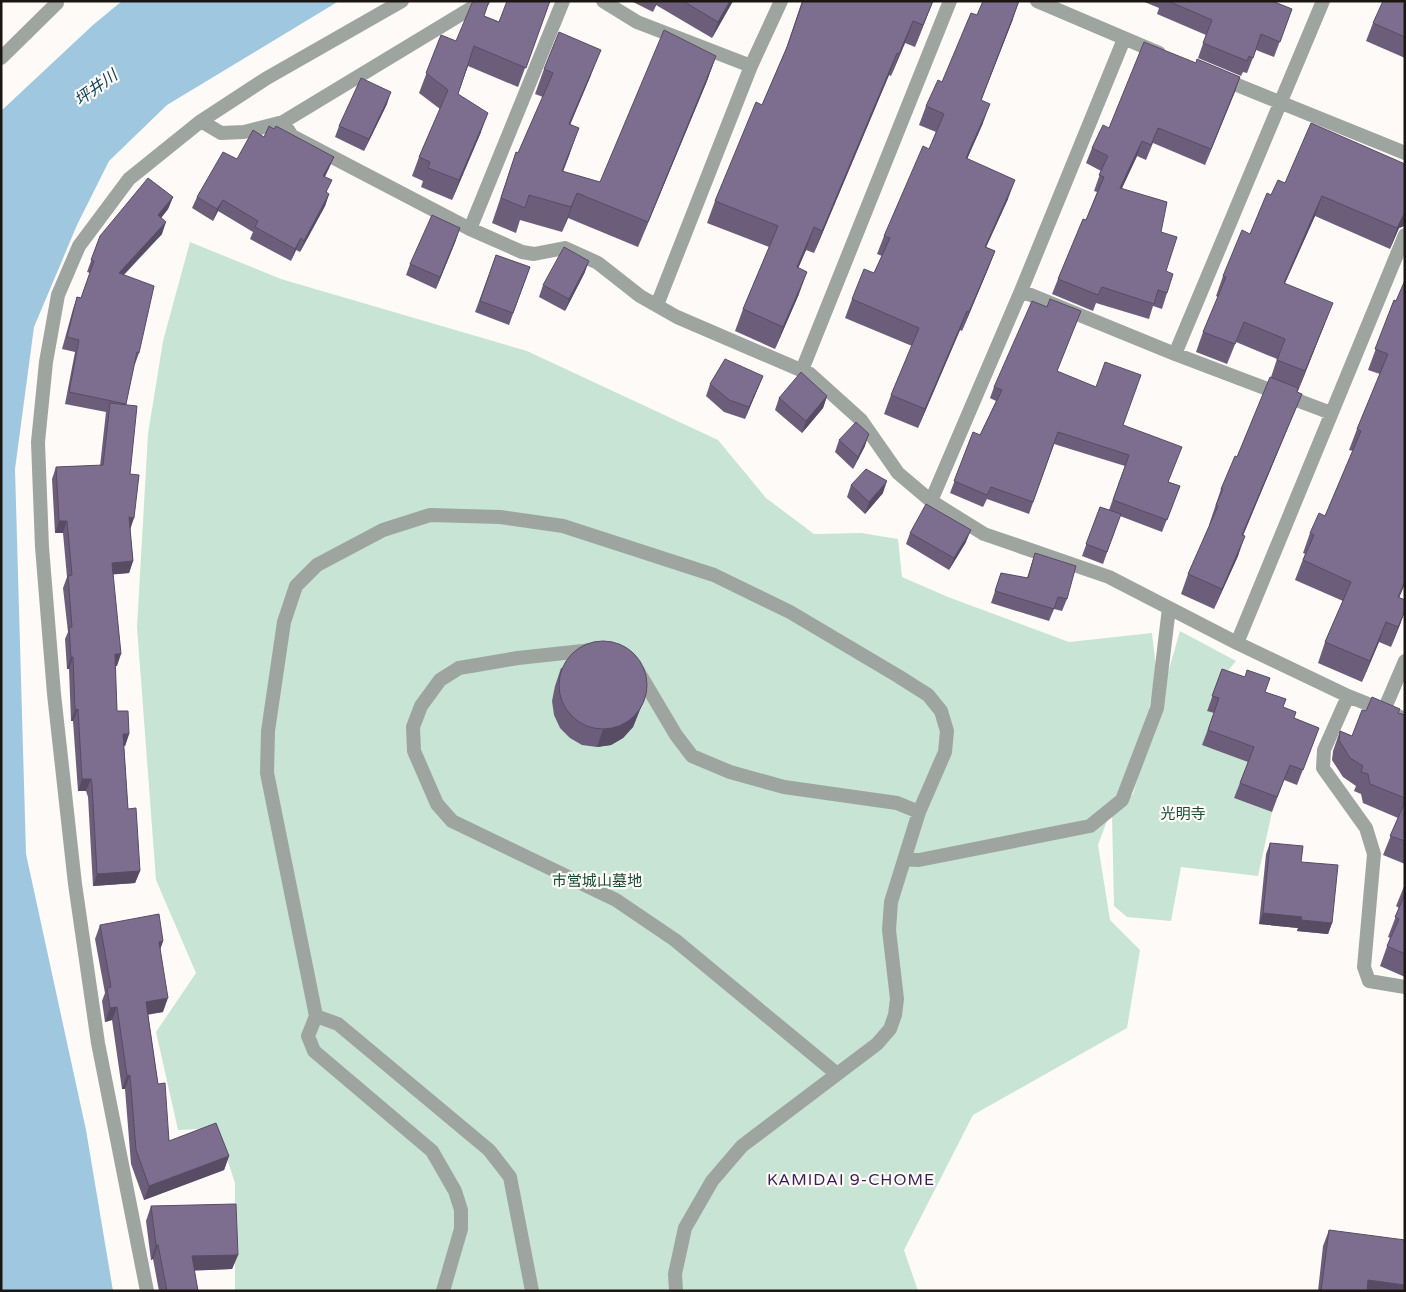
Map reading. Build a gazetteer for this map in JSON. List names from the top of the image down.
{
  "districts": ["KAMIDAI 9-CHOME"],
  "water": ["坪井川"],
  "parks": ["光明寺", "市営城山墓地"]
}
